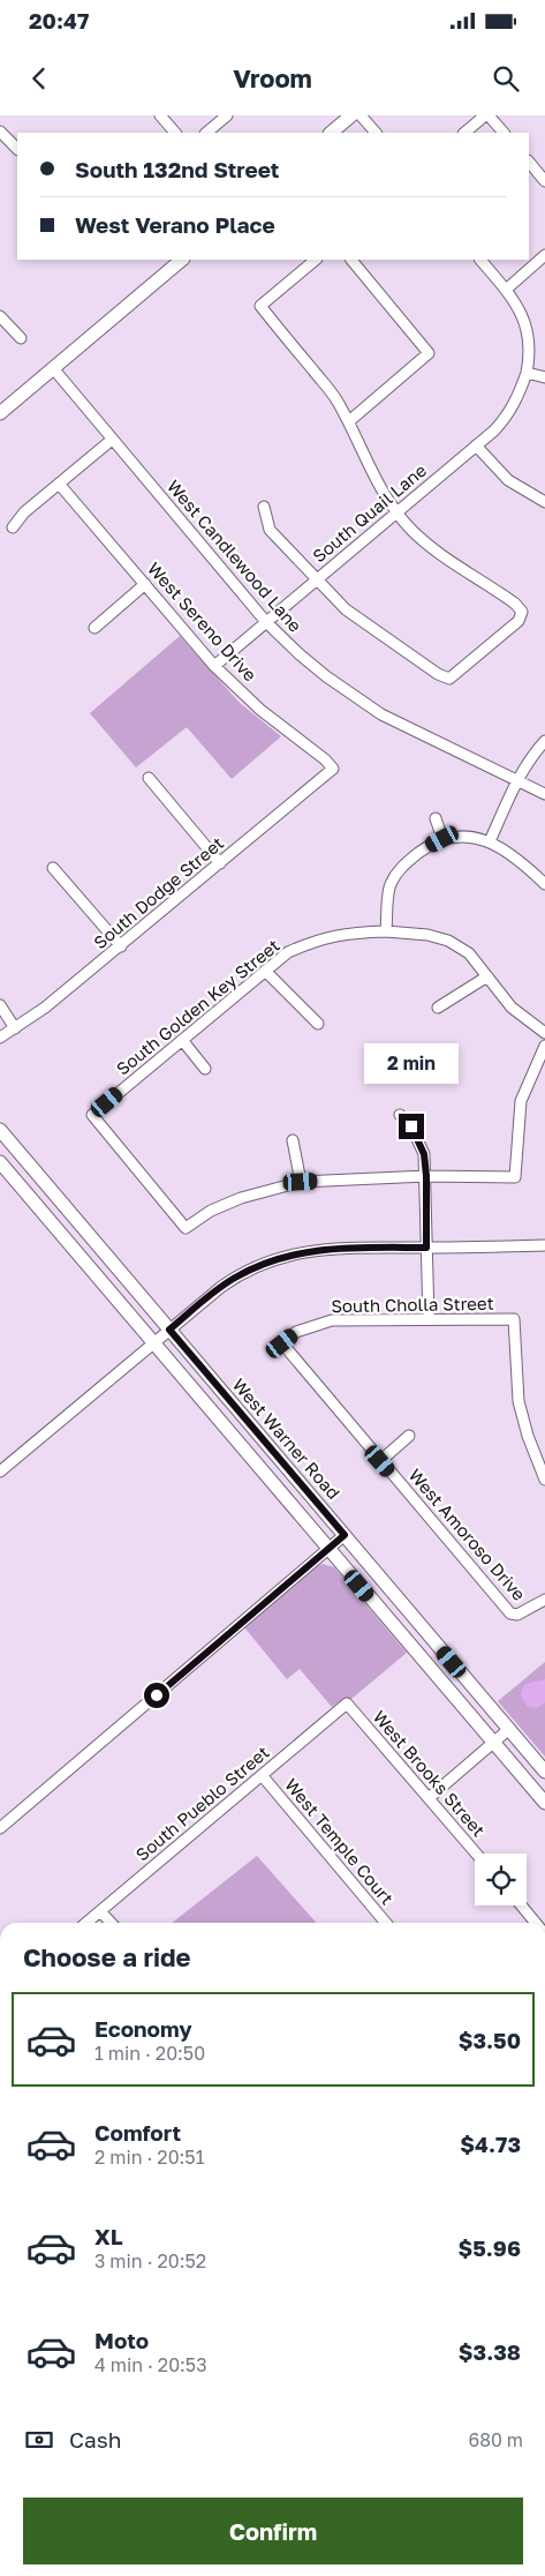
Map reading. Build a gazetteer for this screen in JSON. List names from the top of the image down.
{
  "streets": {
    "main road": ["West Warner Road"],
    "street": [
      "South Quail Lane",
      "West Candlewood Lane",
      "West Sereno Drive",
      "South Dodge Street",
      "South Golden Key Street",
      "South Cholla Street",
      "West Amoroso Drive",
      "West Brooks Street",
      "South Pueblo Street",
      "West Temple Court"
    ]
  },
  "crossings": [
    ["South Quail Lane", "West Candlewood Lane"],
    ["South Quail Lane", "West Sereno Drive"],
    ["West Sereno Drive", "South Dodge Street"],
    ["South Cholla Street", "West Amoroso Drive"],
    ["West Brooks Street", "South Pueblo Street"],
    ["South Pueblo Street", "West Temple Court"]
  ],
  "page": {
    "status": "20:47",
    "header": "Vroom",
    "banner": ["South 132nd Street", "West Verano Place"],
    "bubble": "2 min",
    "heading": "Choose a ride",
    "list": [
      {
        "name": "Economy",
        "note": "1 min · 20:50",
        "value": "$3.50"
      },
      {
        "name": "Comfort",
        "note": "2 min · 20:51",
        "value": "$4.73"
      },
      {
        "name": "XL",
        "note": "3 min · 20:52",
        "value": "$5.96"
      },
      {
        "name": "Moto",
        "note": "4 min · 20:53",
        "value": "$3.38"
      }
    ],
    "pay": ["Cash", "680 m"],
    "buttons": "Confirm"
  }
}
